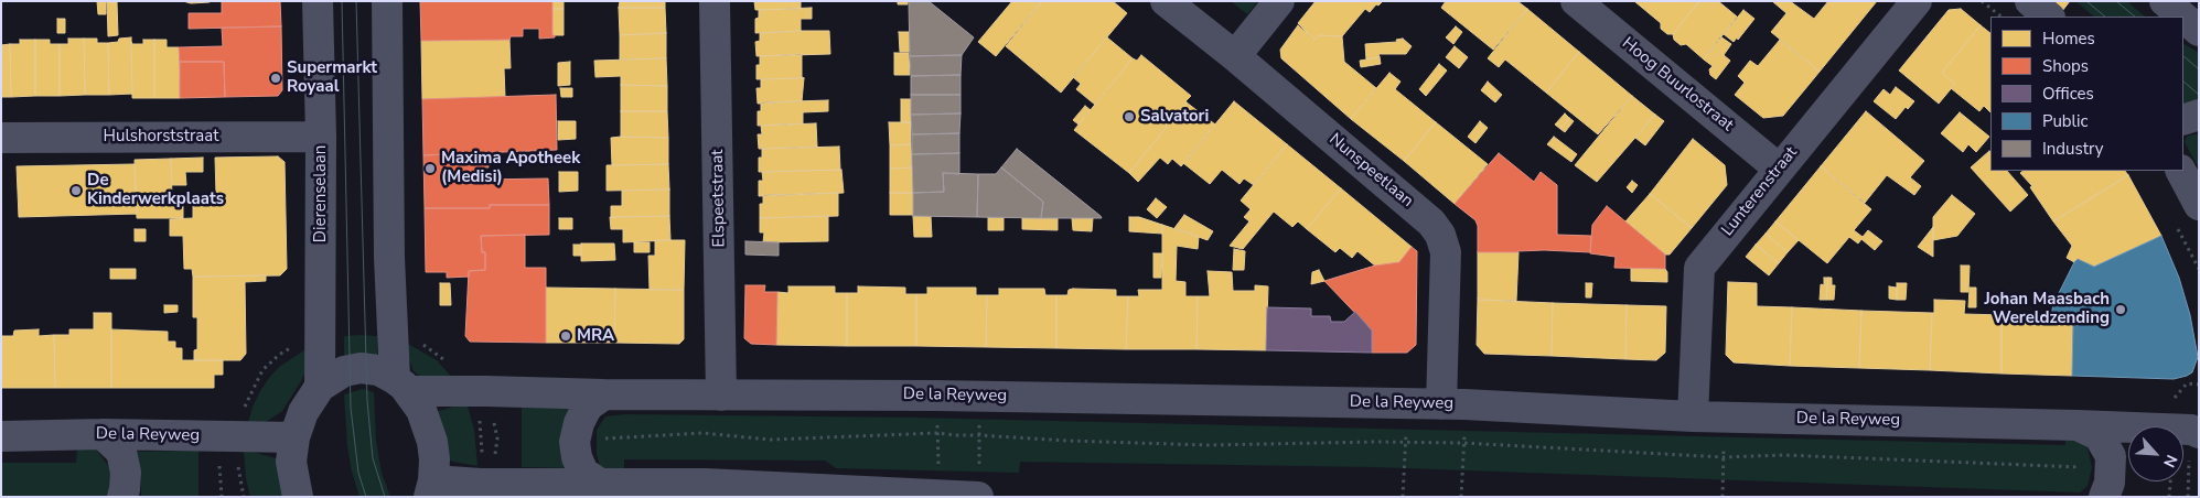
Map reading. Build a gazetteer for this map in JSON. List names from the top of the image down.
{
  "streets": {
    "street": [
      "Hoog Buurlostraat",
      "Hulshorststraat",
      "Nunspeetlaan",
      "Lunterenstraat",
      "Dierenselaan",
      "Elspeetstraat",
      "De la Reyweg"
    ]
  },
  "crossings": [
    ["Hoog Buurlostraat", "Lunterenstraat"],
    ["Hulshorststraat", "Dierenselaan"],
    ["Nunspeetlaan", "De la Reyweg"],
    ["Lunterenstraat", "De la Reyweg"],
    ["Elspeetstraat", "De la Reyweg"]
  ],
  "places": [
    "Supermarkt Royaal",
    "Salvatori",
    "Maxima Apotheek (Medisi)",
    "De Kinderwerkplaats",
    "Johan Maasbach Wereldzending",
    "MRA"
  ],
  "legend": [
    "Homes",
    "Shops",
    "Offices",
    "Public",
    "Industry"
  ],
  "north": "bottom right"
}
